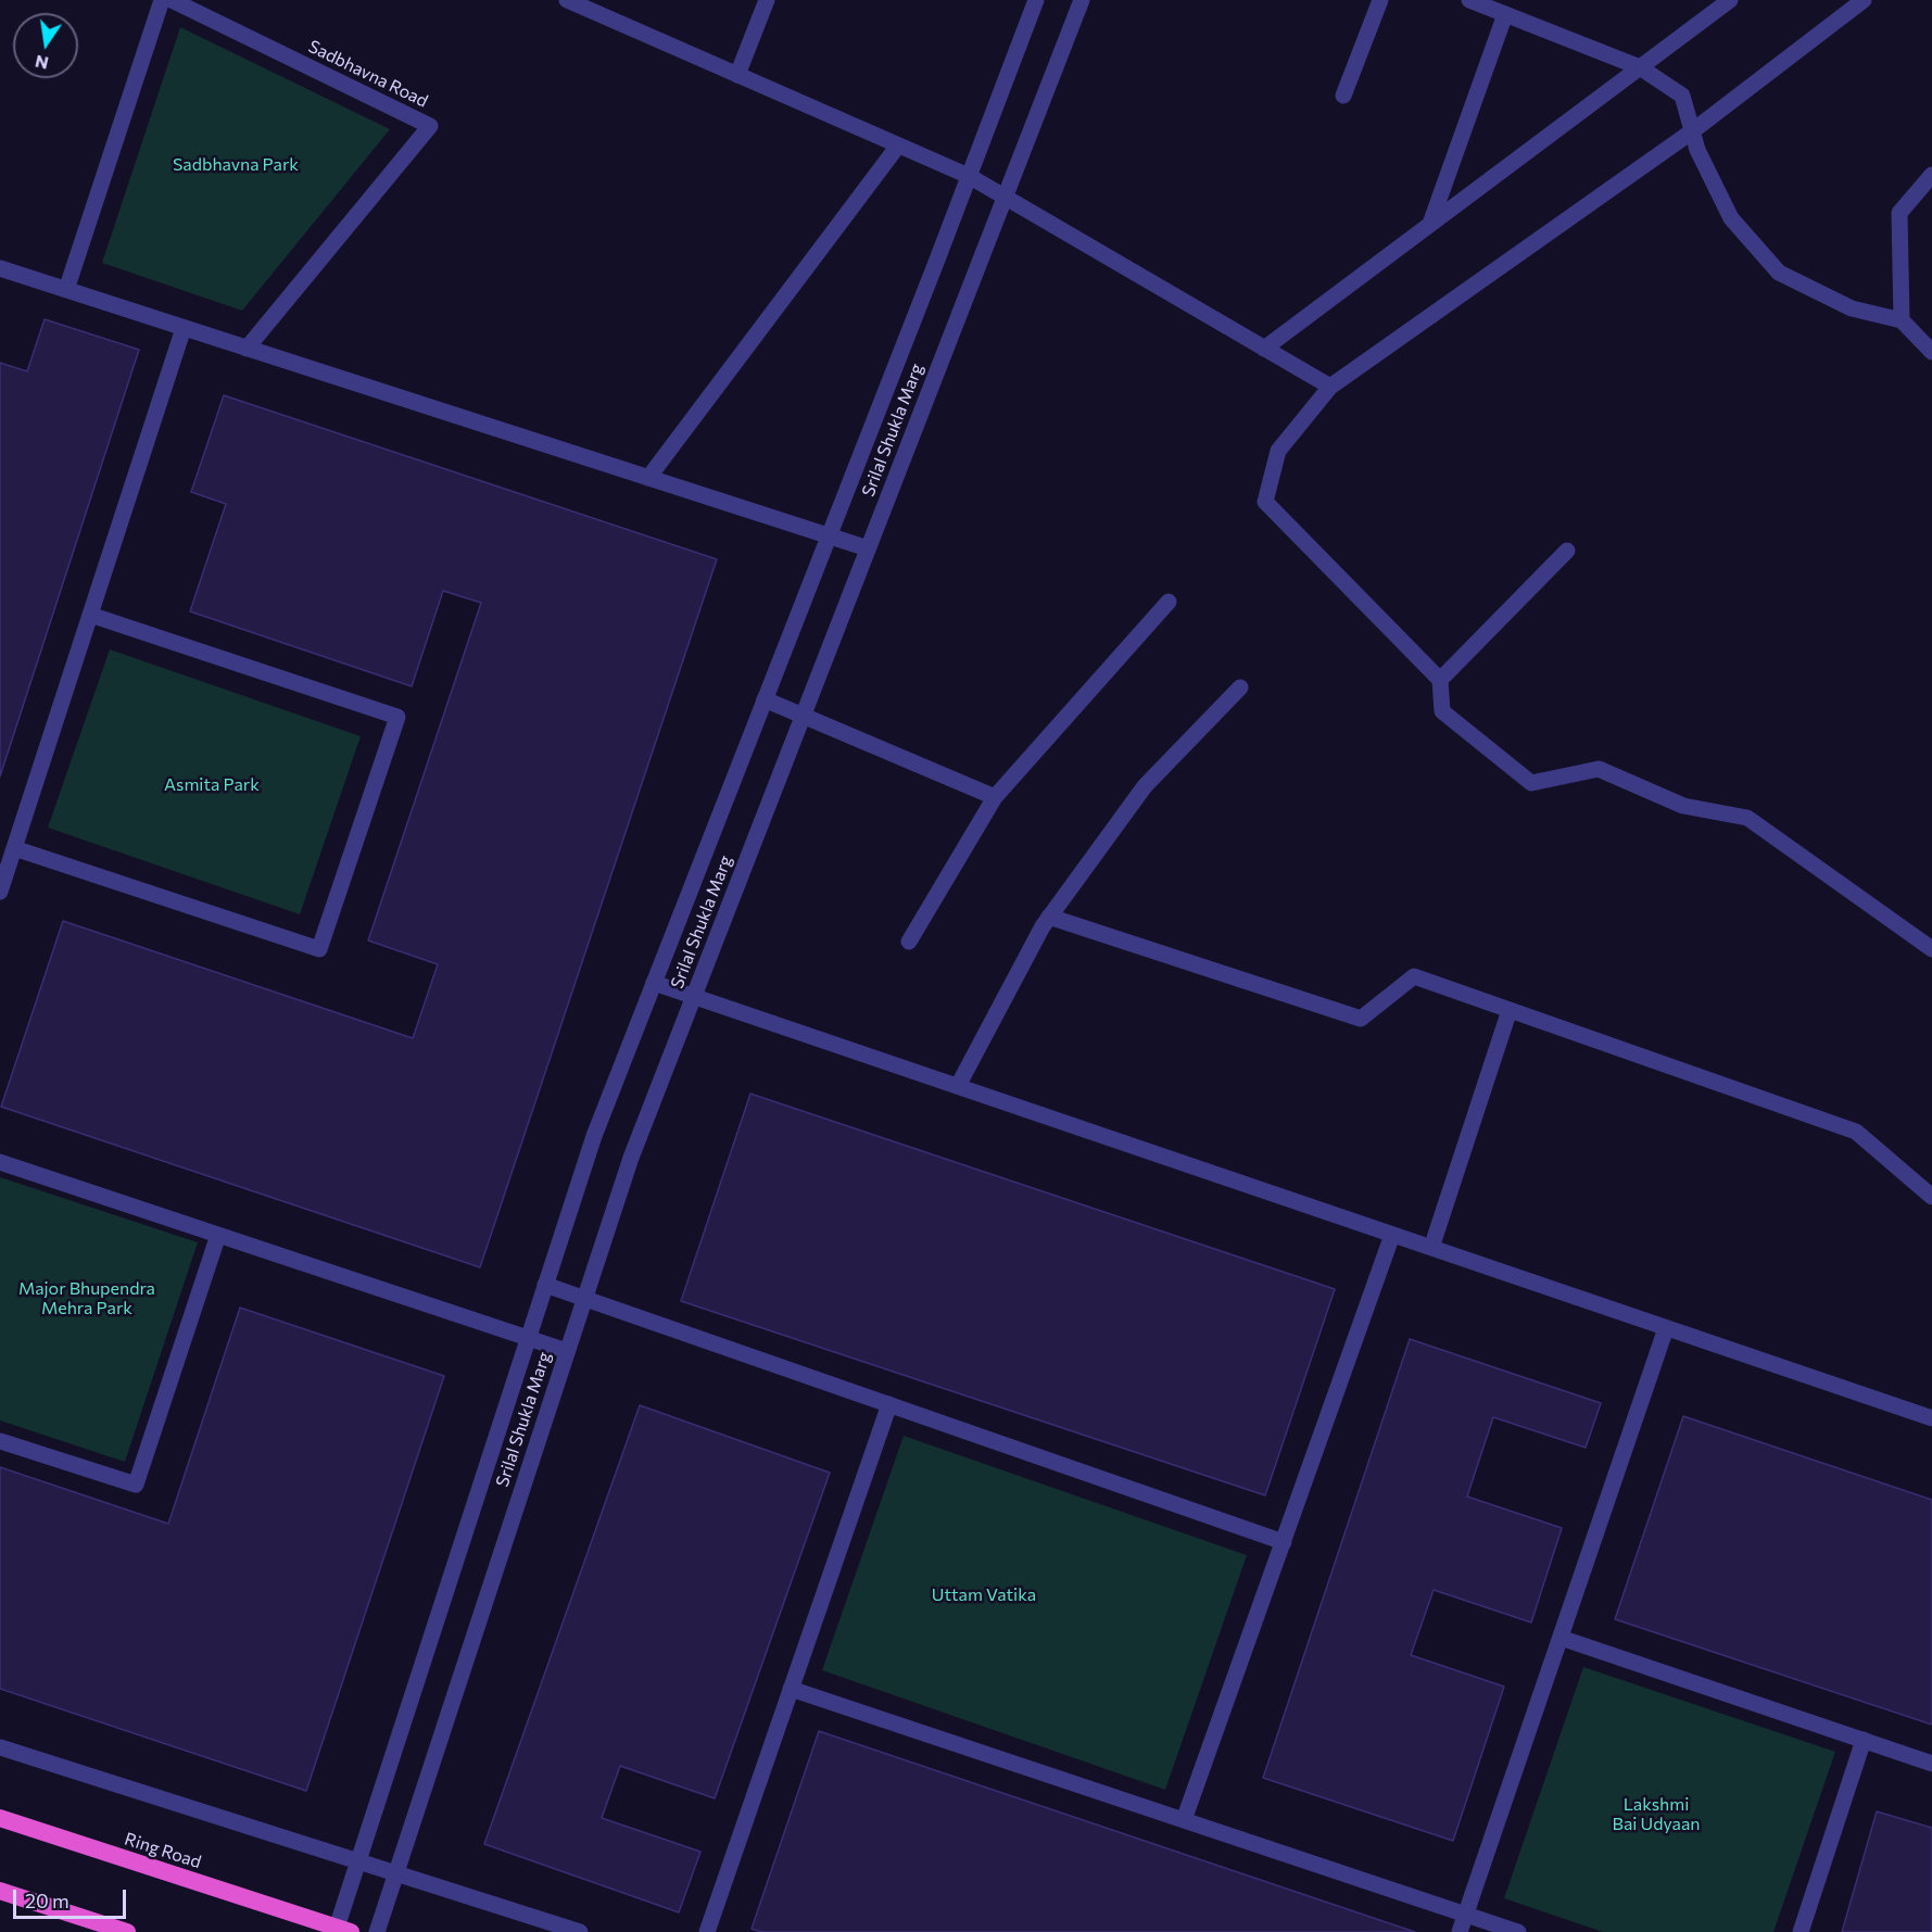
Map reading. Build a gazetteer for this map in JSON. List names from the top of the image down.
{
  "streets": {
    "highway": ["Ring Road"],
    "street": ["Sadbhavna Road", "Srilal Shukla Marg"]
  },
  "crossings": [
    ["Srilal Shukla Marg", "Ring Road"]
  ],
  "parks": [
    "Sadbhavna Park",
    "Asmita Park",
    "Major Bhupendra Mehra Park",
    "Uttam Vatika",
    "Lakshmi Bai Udyaan"
  ],
  "scale_bar": "20 m",
  "north": "bottom"
}
